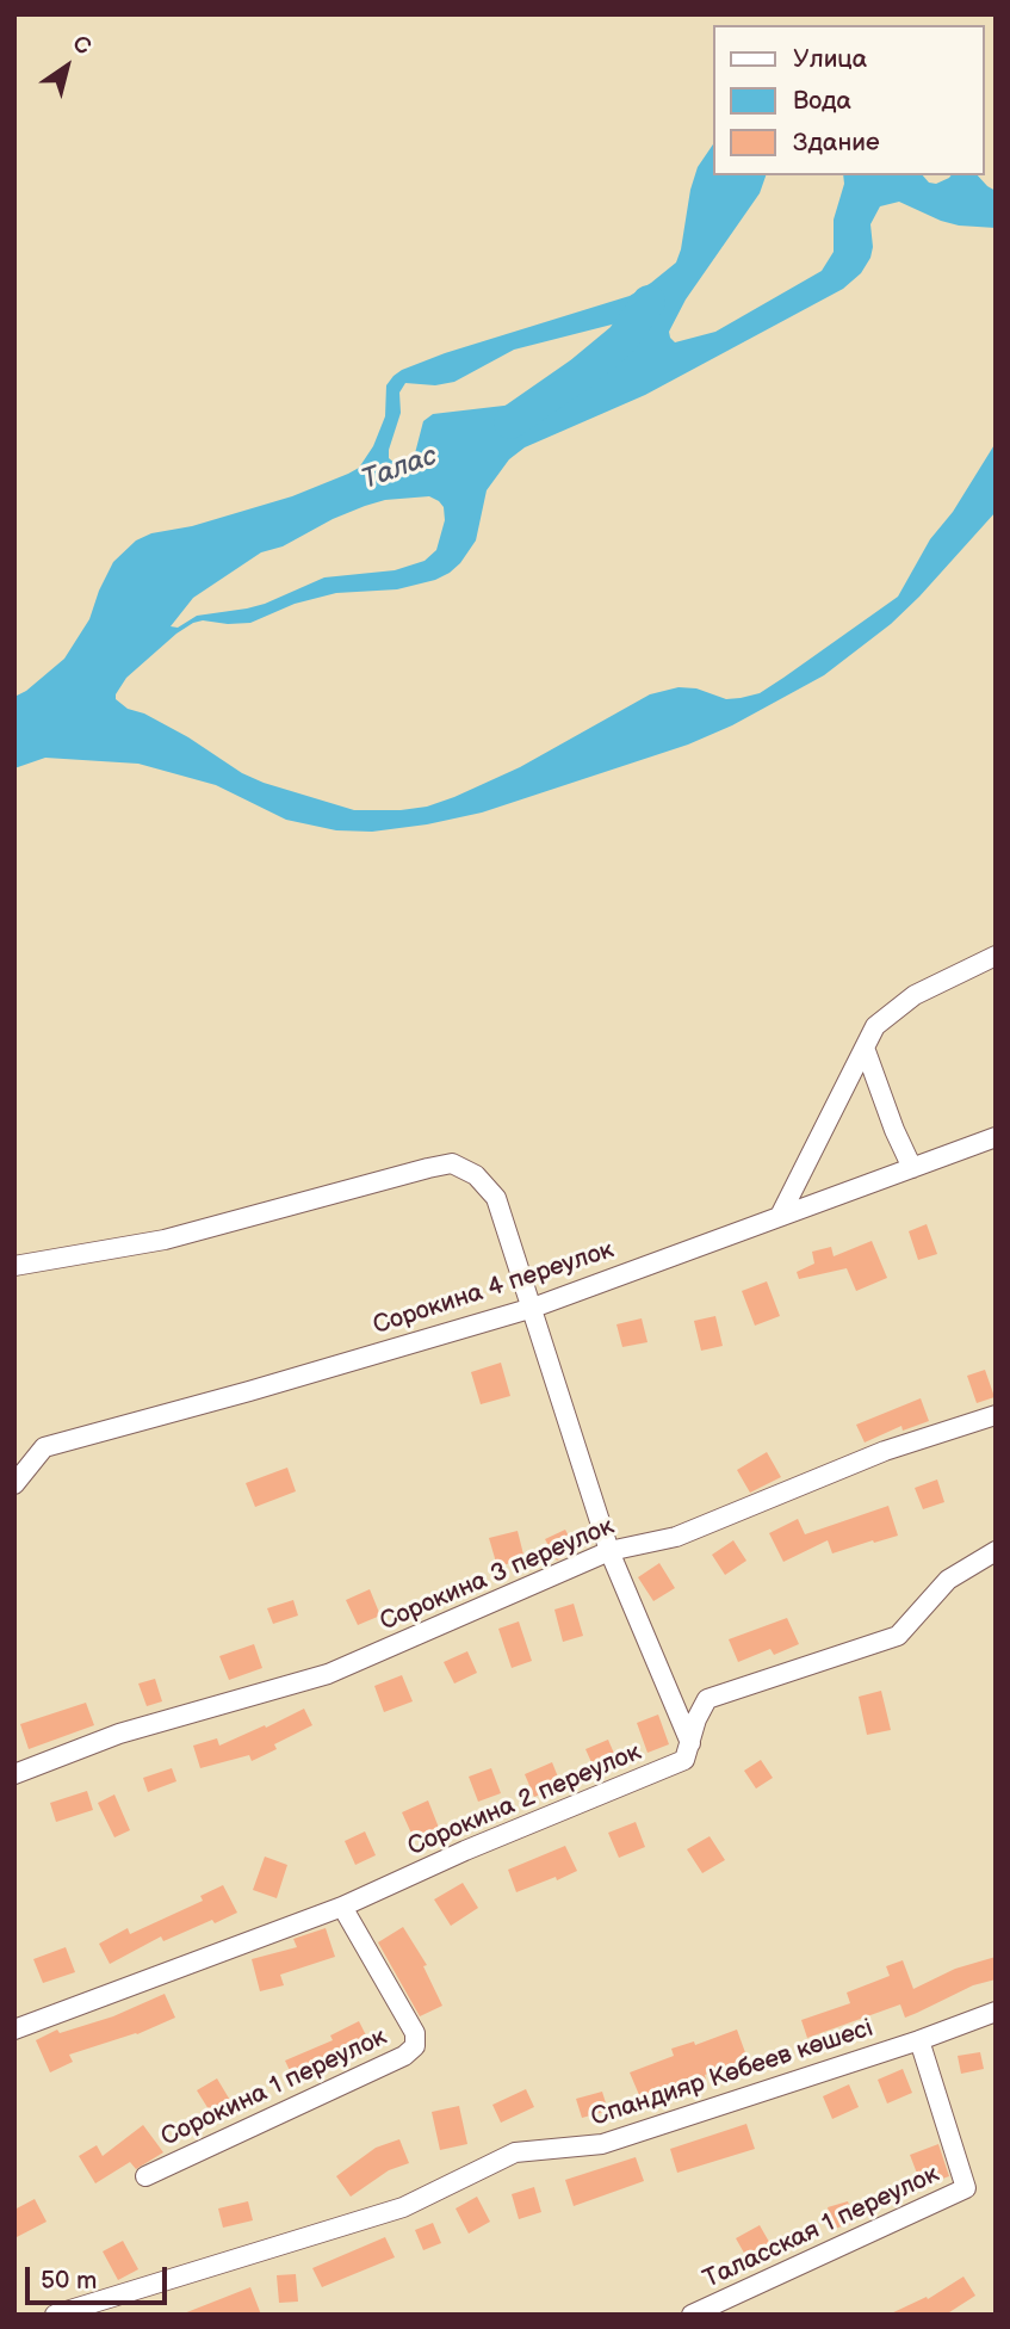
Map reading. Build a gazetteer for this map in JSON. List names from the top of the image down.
{
  "streets": {
    "street": [
      "Сорокина 4 переулок",
      "Сорокина 3 переулок",
      "Сорокина 2 переулок",
      "Спандияр Көбеев көшесі",
      "Сорокина 1 переулок",
      "Таласская 1 переулок"
    ]
  },
  "crossings": [
    ["Сорокина 2 переулок", "Сорокина 1 переулок"],
    ["Спандияр Көбеев көшесі", "Таласская 1 переулок"]
  ],
  "water": ["Талас"],
  "legend": ["Улица", "Вода", "Здание"],
  "scale_bar": "50 m",
  "north": "top right"
}
